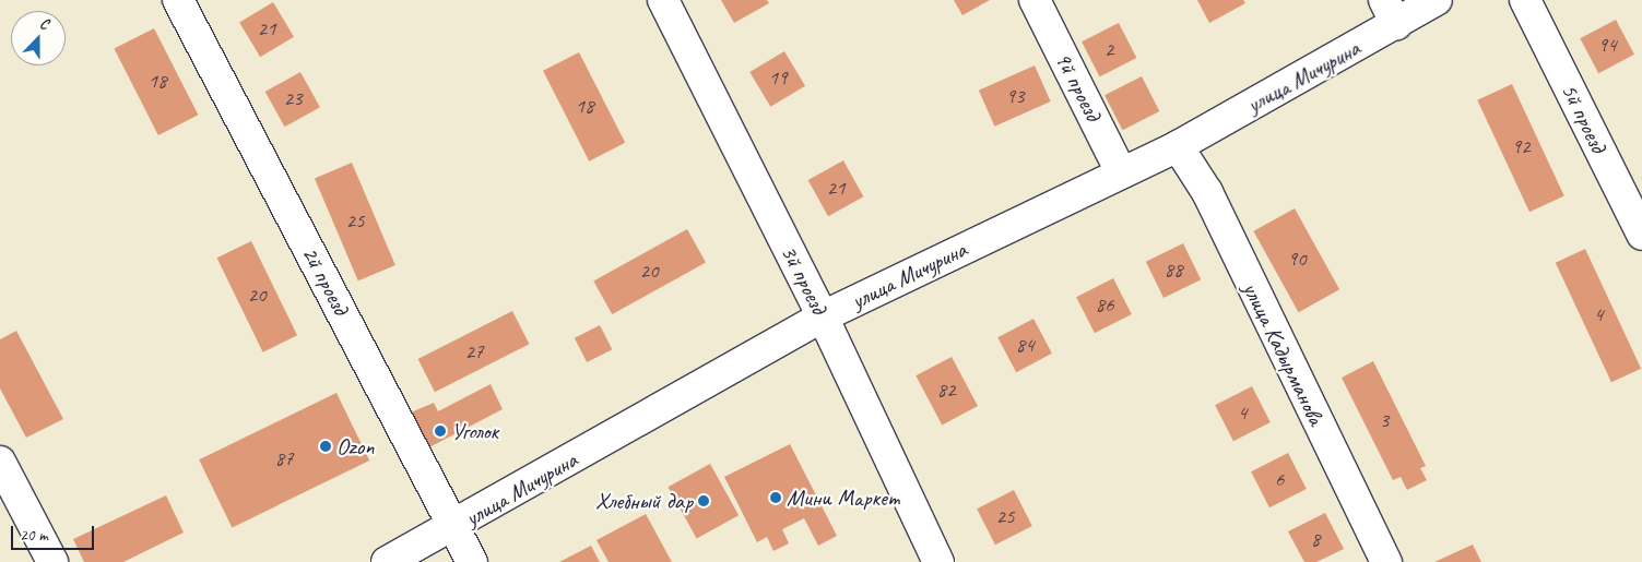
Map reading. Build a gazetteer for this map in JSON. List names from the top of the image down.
{
  "streets": {
    "street": [
      "улица Мичурина",
      "9й проезд",
      "5й проезд",
      "3й проезд",
      "2й проезд",
      "улица Кадырманова"
    ]
  },
  "crossings": [
    ["улица Мичурина", "9й проезд"],
    ["улица Мичурина", "3й проезд"],
    ["улица Мичурина", "2й проезд"],
    ["улица Мичурина", "улица Кадырманова"]
  ],
  "places": [
    "Уголок",
    "Ozon",
    "Мини Маркет",
    "Хлебный дар"
  ],
  "house_numbers": [
    "21",
    "94",
    "2",
    "19",
    "18",
    "93",
    "23",
    "18",
    "92",
    "21",
    "25",
    "90",
    "88",
    "20",
    "20",
    "86",
    "4",
    "84",
    "27",
    "82",
    "4",
    "3",
    "87",
    "6",
    "25",
    "8"
  ],
  "scale_bar": "20 m",
  "north": "top"
}
